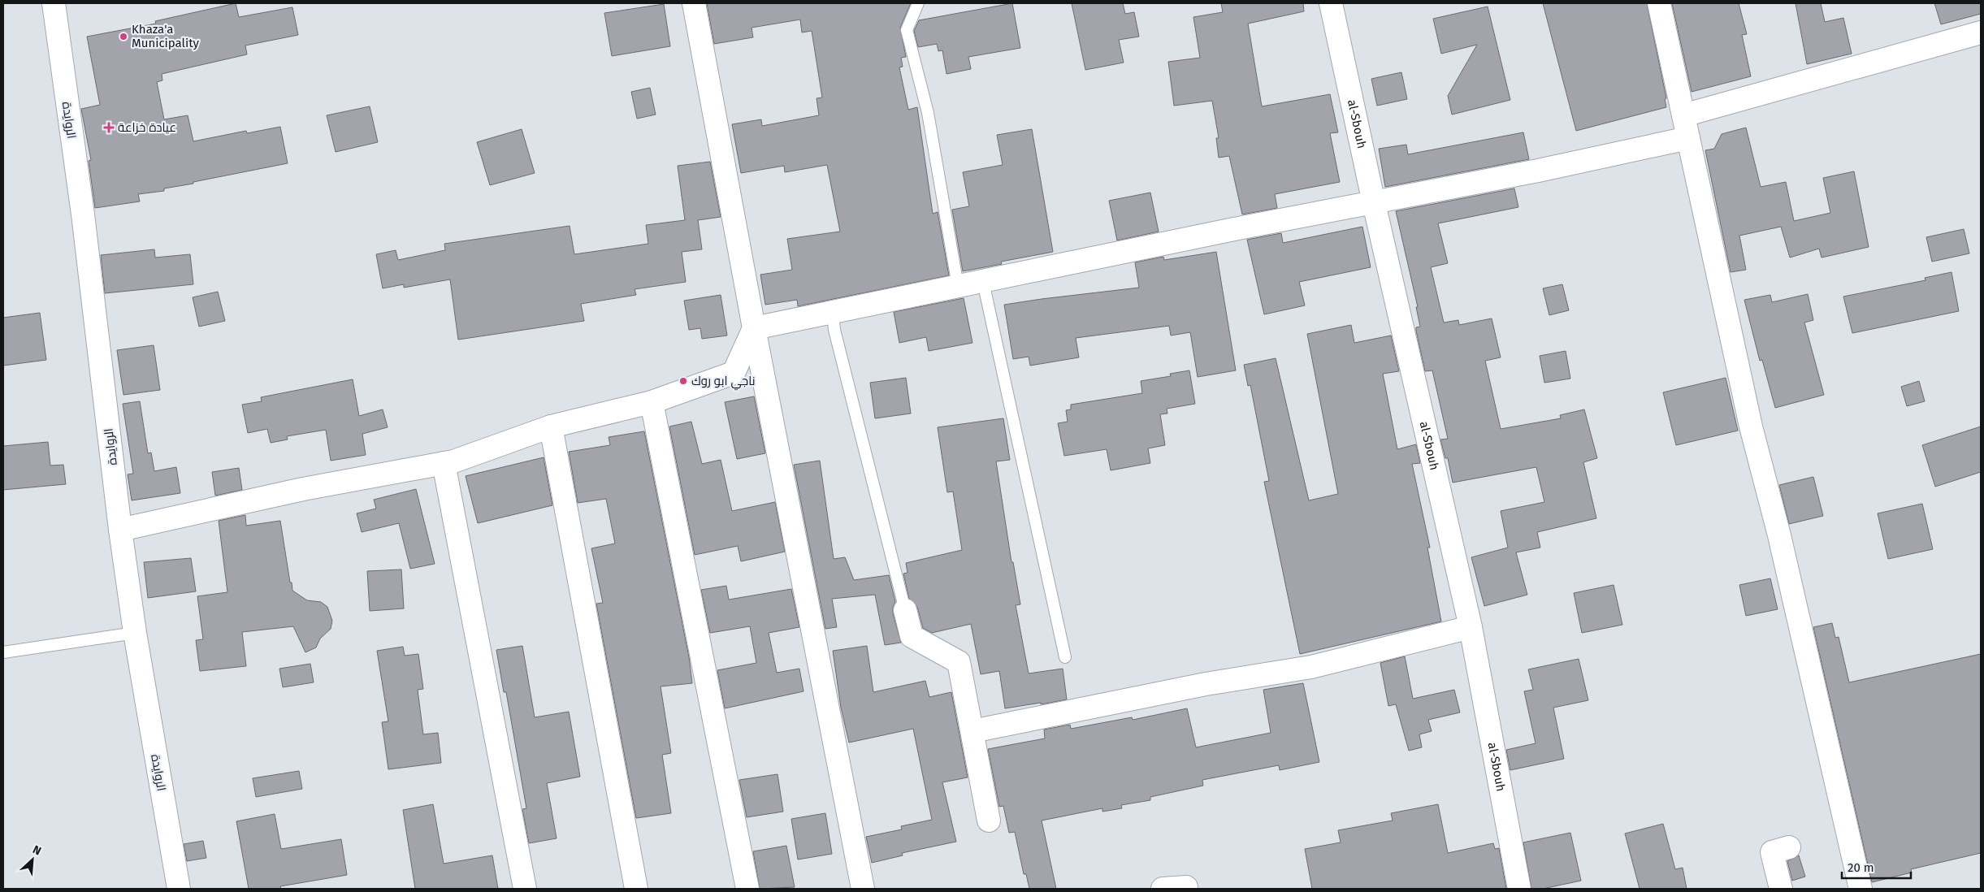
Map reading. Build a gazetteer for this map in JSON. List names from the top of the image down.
{
  "streets": {
    "street": ["الروايدة", "al-Sbouh"]
  },
  "places": {
    "other": ["Khaza'a Municipality", "ناجي ابو روك"],
    "health": ["عيادة خزاعة"]
  },
  "scale_bar": "20 m",
  "north": "top right"
}
